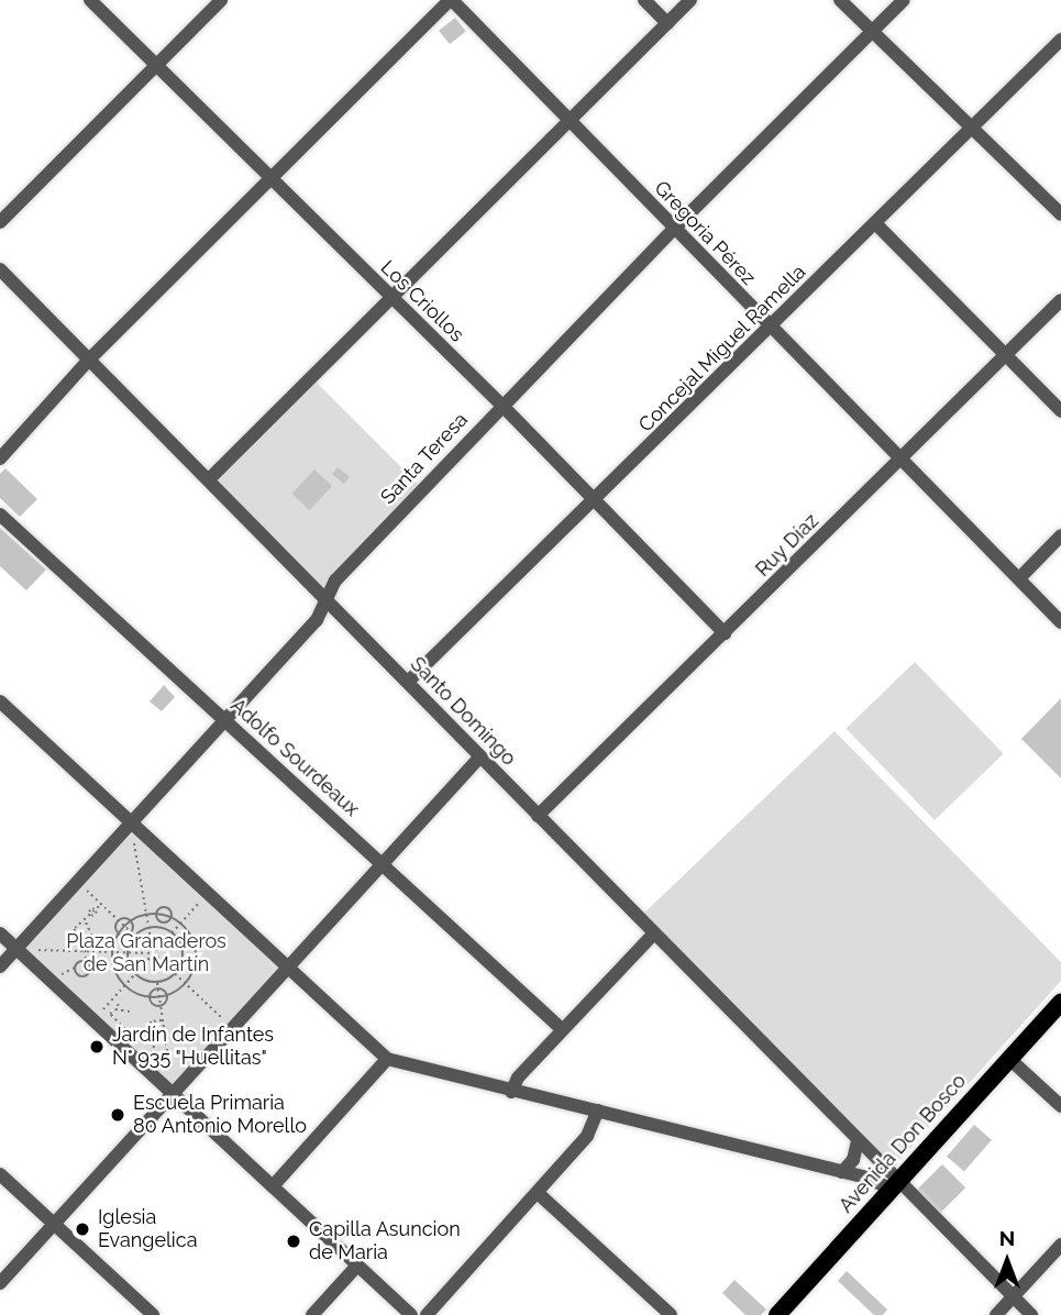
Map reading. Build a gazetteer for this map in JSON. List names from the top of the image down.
{
  "streets": {
    "main road": ["Avenida Don Bosco"],
    "street": [
      "Gregoria Pérez",
      "Los Criollos",
      "Concejal Miguel Ramella",
      "Santa Teresa",
      "Ruy Díaz",
      "Santo Domingo",
      "Adolfo Sourdeaux"
    ]
  },
  "crossings": [
    ["Gregoria Pérez", "Concejal Miguel Ramella"],
    ["Gregoria Pérez", "Santa Teresa"],
    ["Gregoria Pérez", "Ruy Díaz"],
    ["Los Criollos", "Concejal Miguel Ramella"],
    ["Los Criollos", "Santa Teresa"],
    ["Los Criollos", "Ruy Díaz"],
    ["Concejal Miguel Ramella", "Santo Domingo"],
    ["Santa Teresa", "Santo Domingo"],
    ["Santa Teresa", "Adolfo Sourdeaux"],
    ["Ruy Díaz", "Santo Domingo"],
    ["Santo Domingo", "Avenida Don Bosco"]
  ],
  "parks": ["Plaza Granaderos de San Martín"],
  "places": [
    "Jardín de Infantes N° 935 \"Huellitas\"",
    "Escuela Primaria 80 Antonio Morello",
    "Iglesia Evangelica",
    "Capilla Asuncion de Maria"
  ],
  "north": "top"
}
